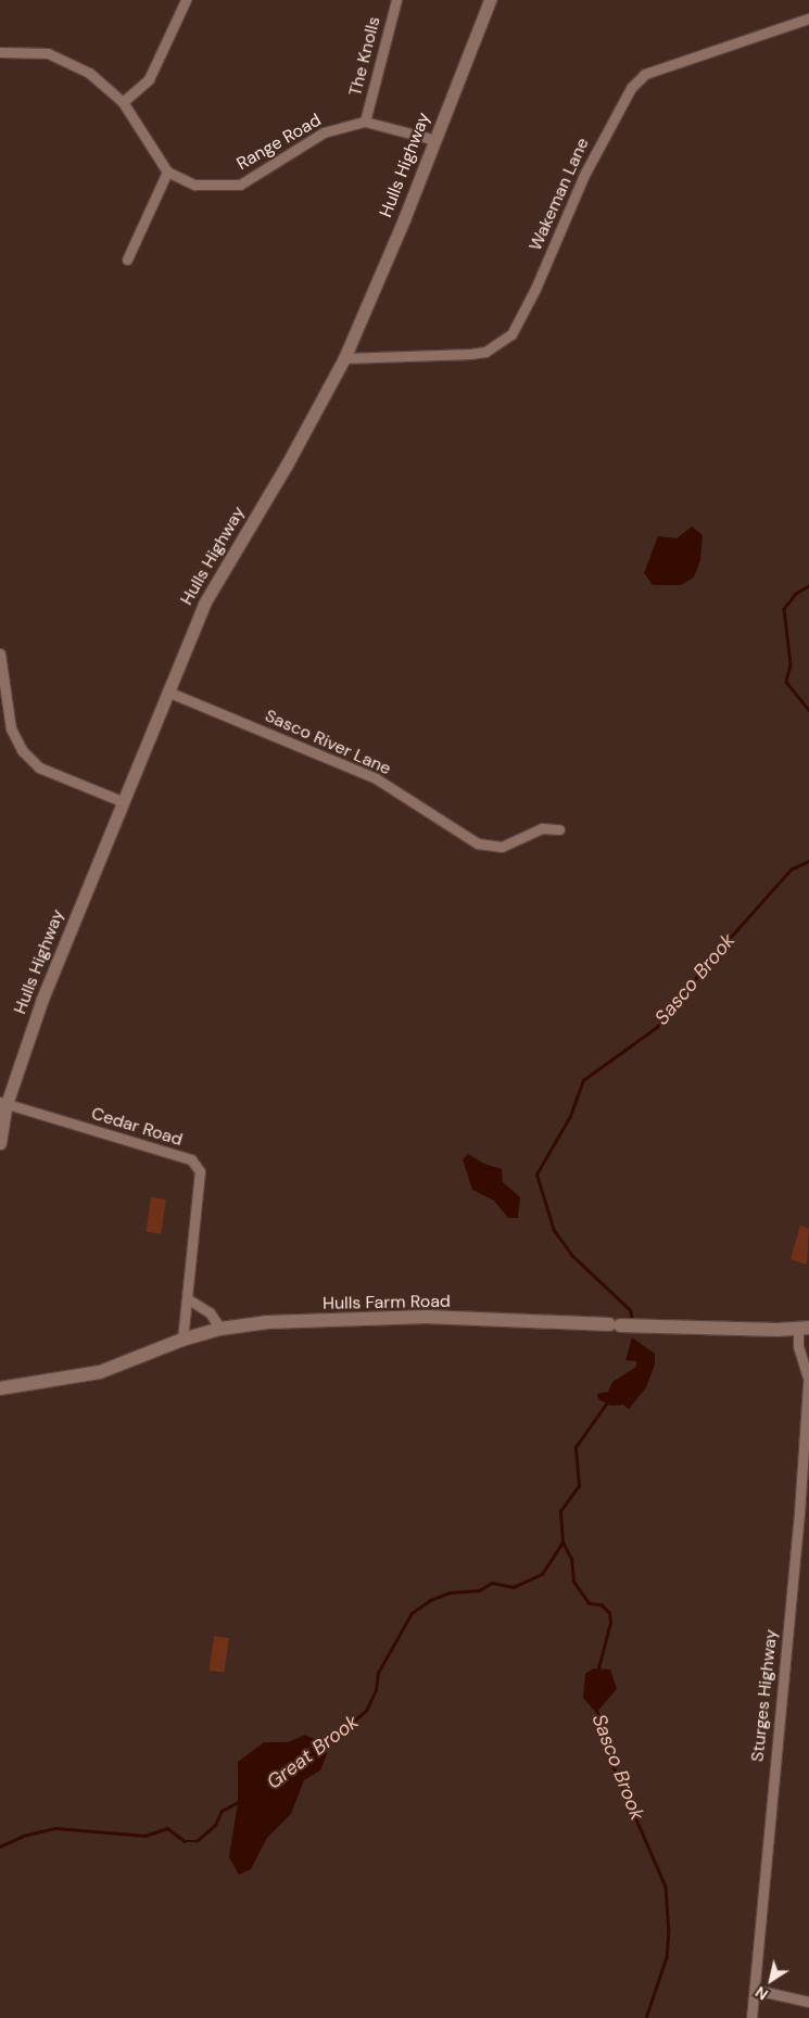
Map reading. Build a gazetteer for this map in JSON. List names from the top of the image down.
{
  "streets": {
    "main road": ["Hulls Farm Road"],
    "street": [
      "The Knolls",
      "Range Road",
      "Hulls Highway",
      "Wakeman Lane",
      "Sasco River Lane",
      "Cedar Road",
      "Sturges Highway"
    ]
  },
  "crossings": [
    ["The Knolls", "Range Road"],
    ["Range Road", "Hulls Highway"],
    ["Hulls Highway", "Wakeman Lane"],
    ["Hulls Highway", "Sasco River Lane"],
    ["Hulls Highway", "Cedar Road"],
    ["Cedar Road", "Hulls Farm Road"],
    ["Hulls Farm Road", "Sturges Highway"]
  ],
  "water": ["Sasco Brook", "Great Brook"],
  "north": "bottom left"
}
